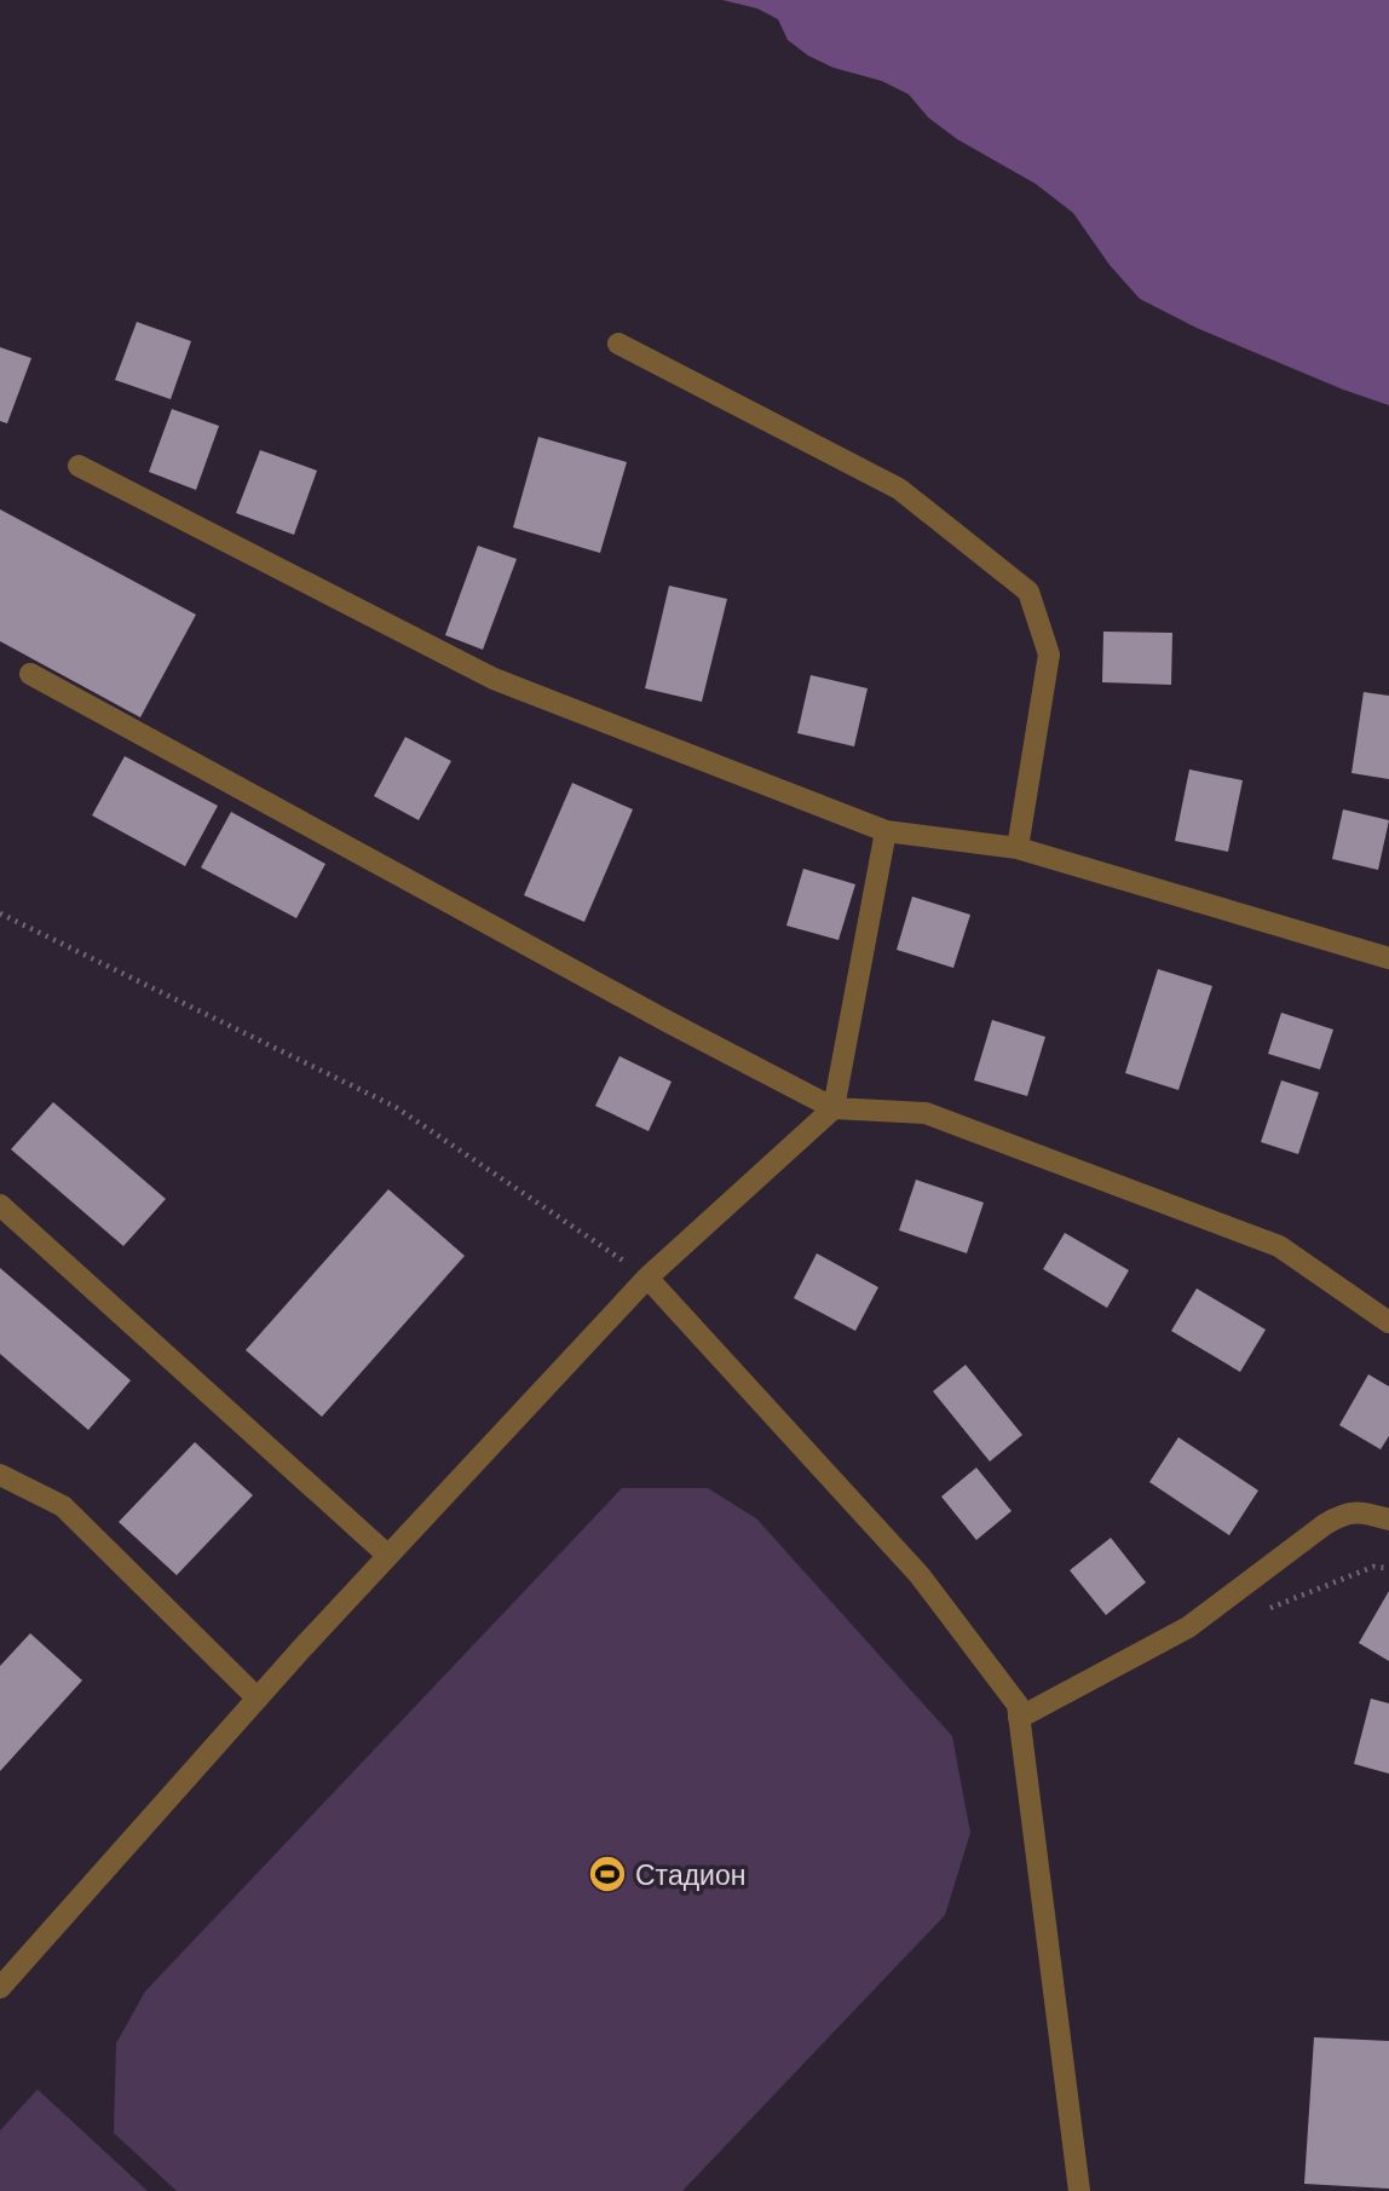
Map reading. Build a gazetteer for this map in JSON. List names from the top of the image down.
{
  "places": {
    "sports": ["Стадион"]
  }
}
